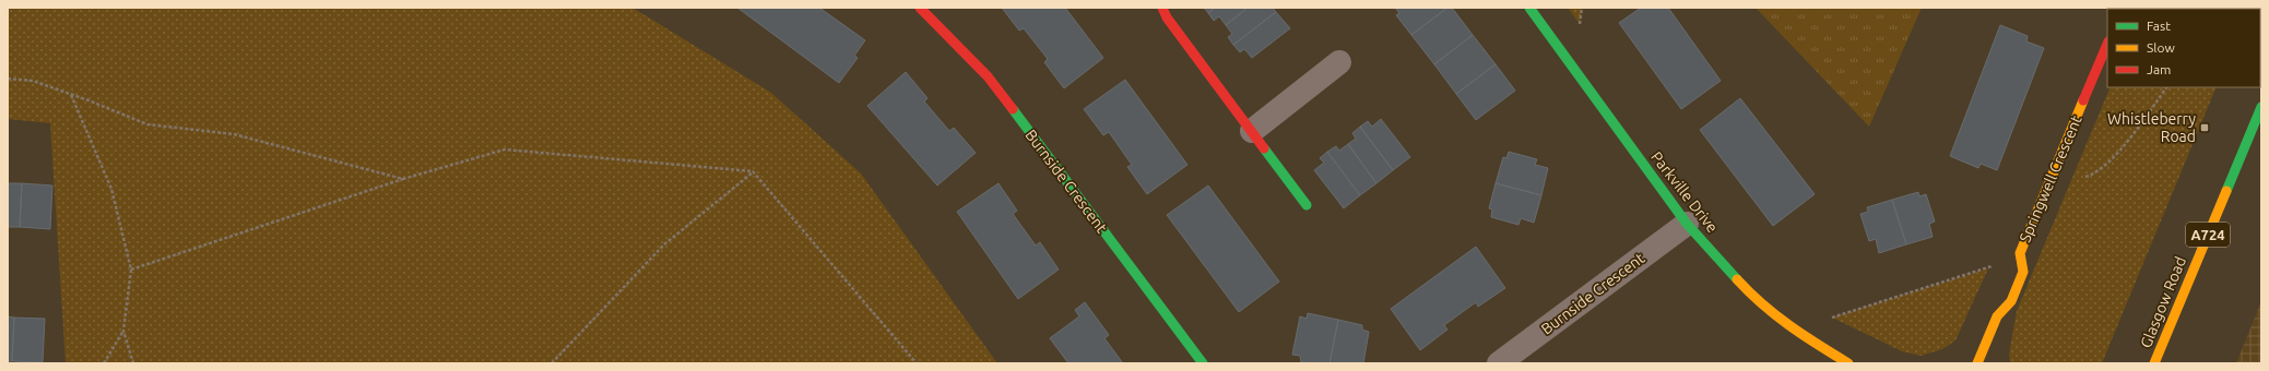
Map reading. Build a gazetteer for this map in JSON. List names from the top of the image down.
{
  "streets": {
    "street": [
      "Springwell Crescent",
      "Burnside Crescent",
      "Parkville Drive",
      "A724",
      "Glasgow Road"
    ]
  },
  "crossings": [
    ["Burnside Crescent", "Parkville Drive"]
  ],
  "places": {
    "transit": ["Whistleberry Road"]
  },
  "legend": ["Fast", "Slow", "Jam"]
}
